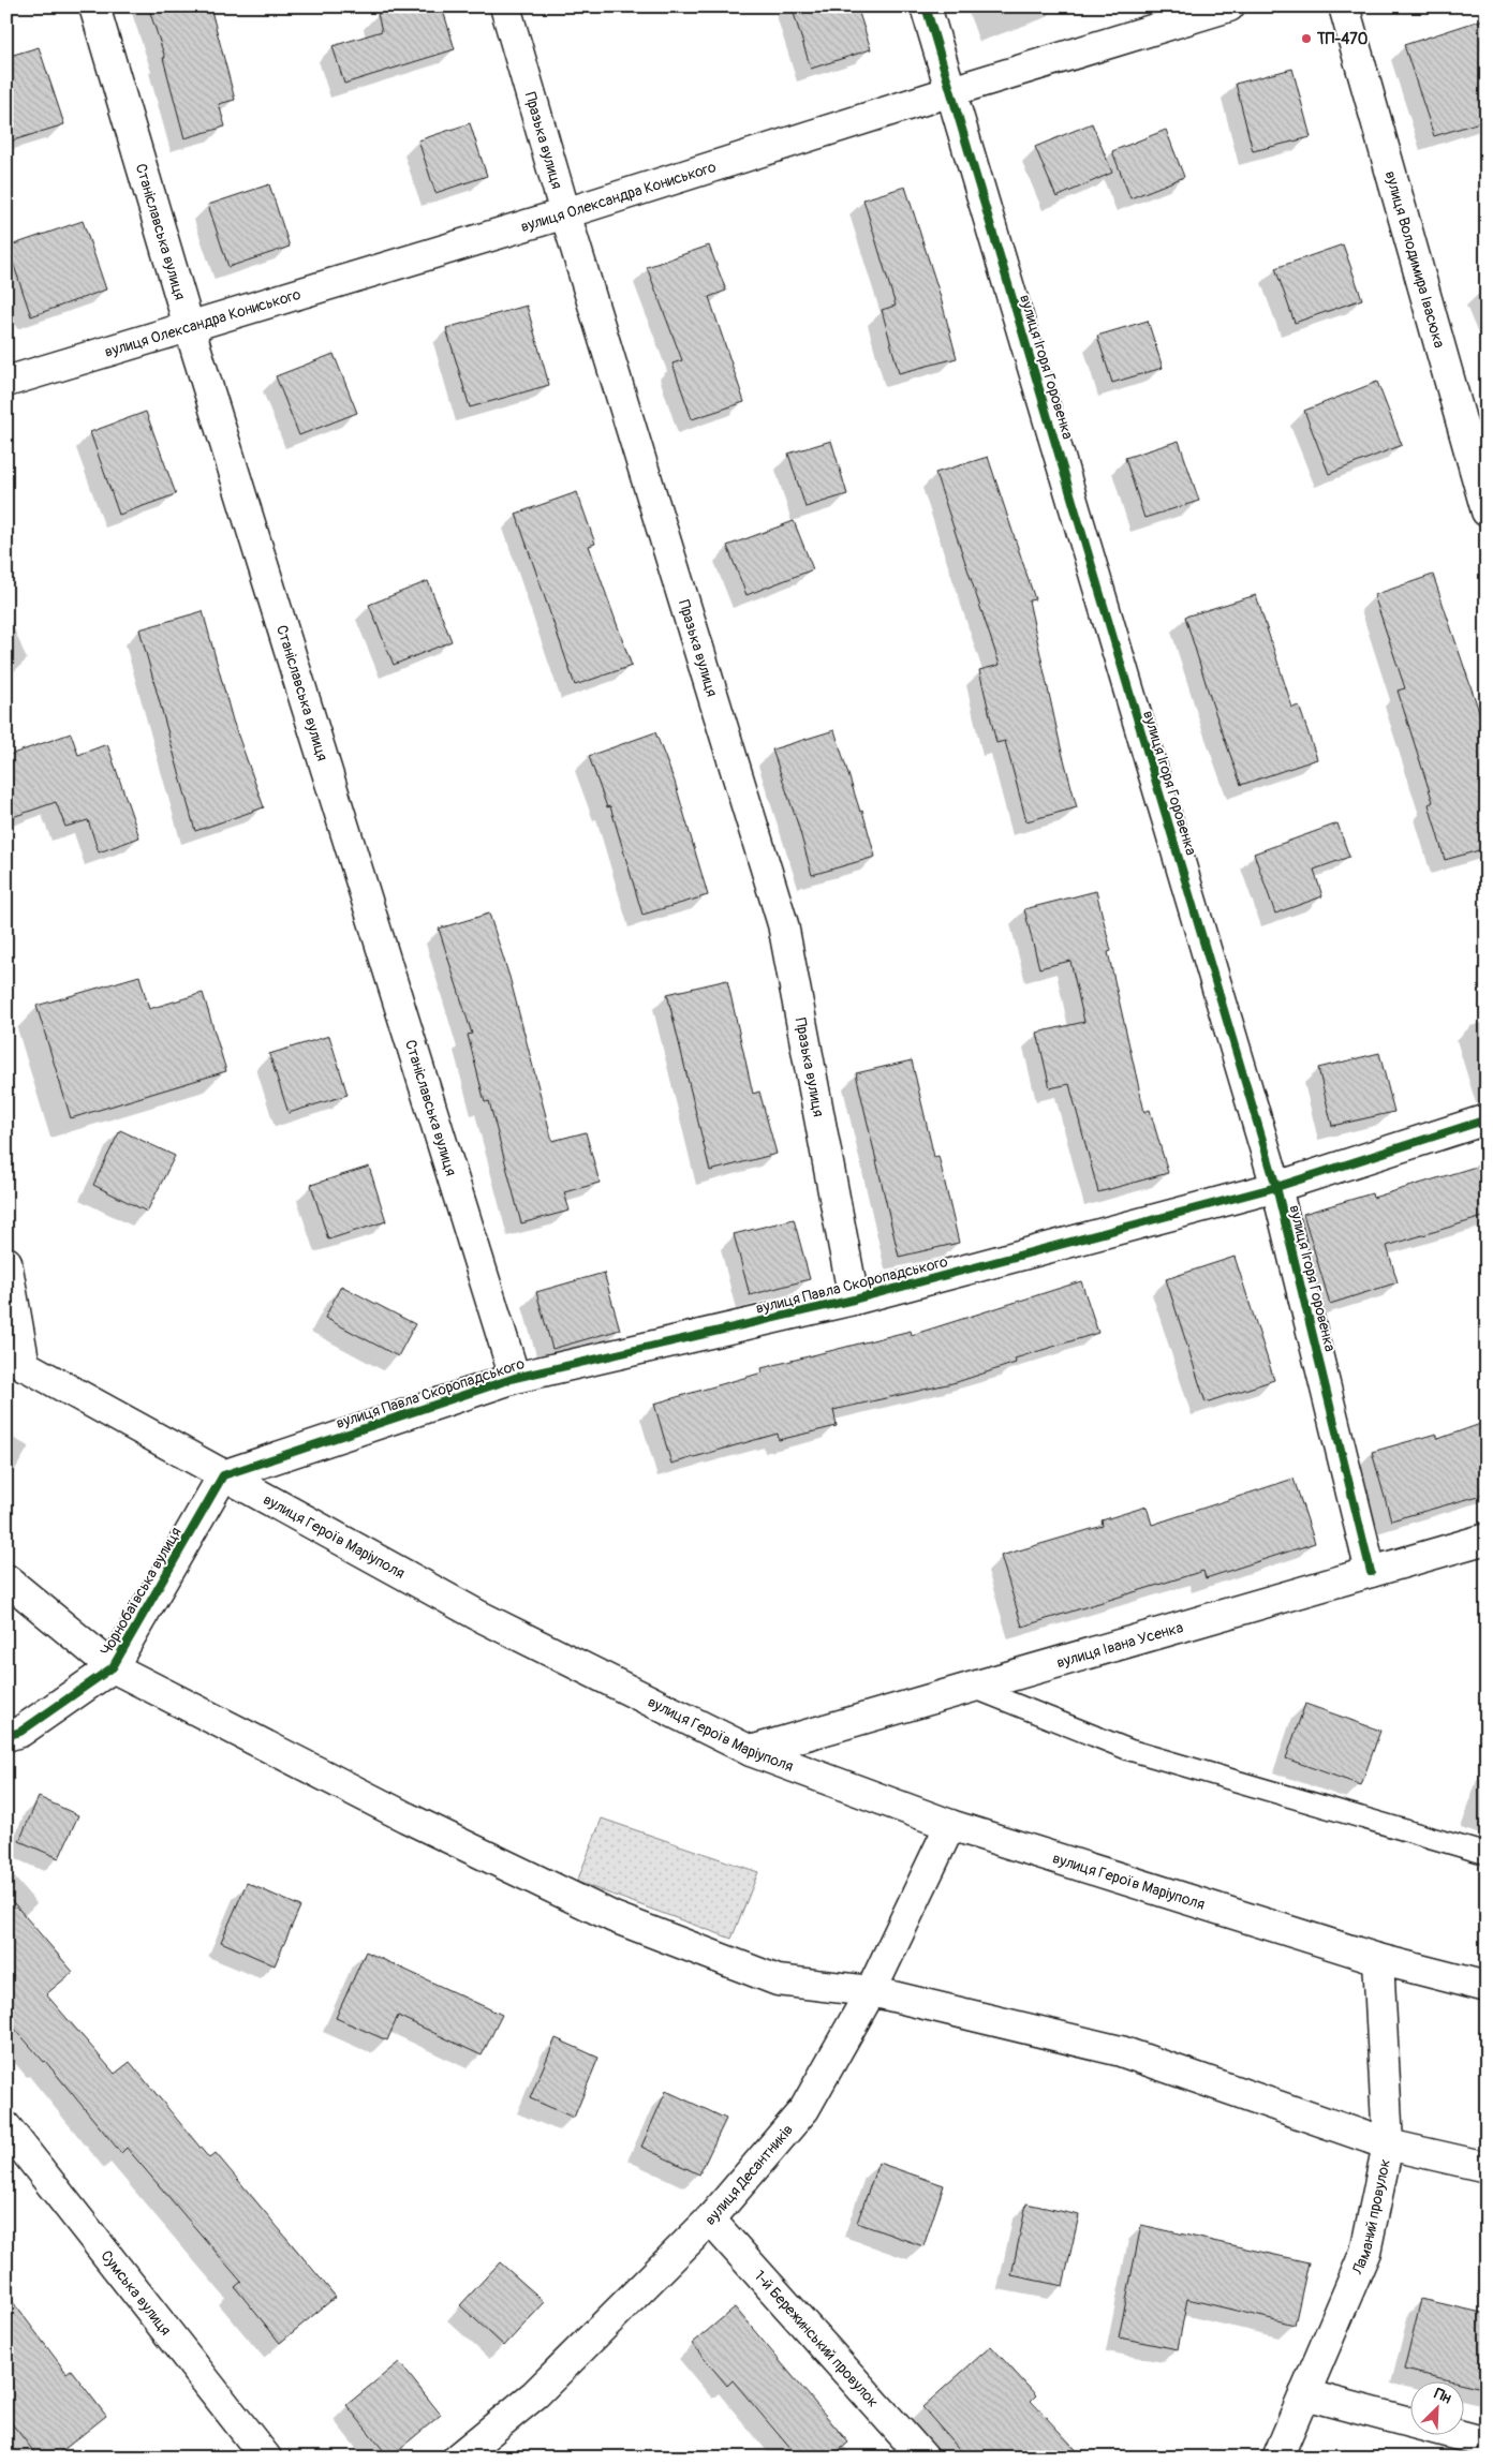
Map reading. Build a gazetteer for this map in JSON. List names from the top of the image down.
{
  "streets": {
    "street": [
      "Празька вулиця",
      "вулиця Олександра Кониського",
      "Станіславська вулиця",
      "вулиця Володимира Івасюка",
      "вулиця Ігоря Горовенка",
      "вулиця Павла Скоропадського",
      "вулиця Героїв Маріуполя",
      "Чорнобаївська вулиця",
      "вулиця Івана Усенка",
      "вулиця Десантників",
      "Ламаний провулок",
      "Сумська вулиця",
      "1-й Бережинський провулок"
    ]
  },
  "crossings": [
    ["Празька вулиця", "вулиця Олександра Кониського"],
    ["Празька вулиця", "вулиця Павла Скоропадського"],
    ["вулиця Олександра Кониського", "Станіславська вулиця"],
    ["вулиця Олександра Кониського", "вулиця Ігоря Горовенка"],
    ["Станіславська вулиця", "вулиця Павла Скоропадського"],
    ["вулиця Ігоря Горовенка", "вулиця Павла Скоропадського"],
    ["вулиця Ігоря Горовенка", "вулиця Івана Усенка"],
    ["вулиця Павла Скоропадського", "вулиця Героїв Маріуполя"],
    ["вулиця Павла Скоропадського", "Чорнобаївська вулиця"],
    ["вулиця Героїв Маріуполя", "Чорнобаївська вулиця"],
    ["вулиця Героїв Маріуполя", "вулиця Івана Усенка"],
    ["вулиця Героїв Маріуполя", "вулиця Десантників"],
    ["вулиця Героїв Маріуполя", "Ламаний провулок"],
    ["вулиця Десантників", "1-й Бережинський провулок"]
  ],
  "places": ["ТП-470"],
  "north": "top right"
}
